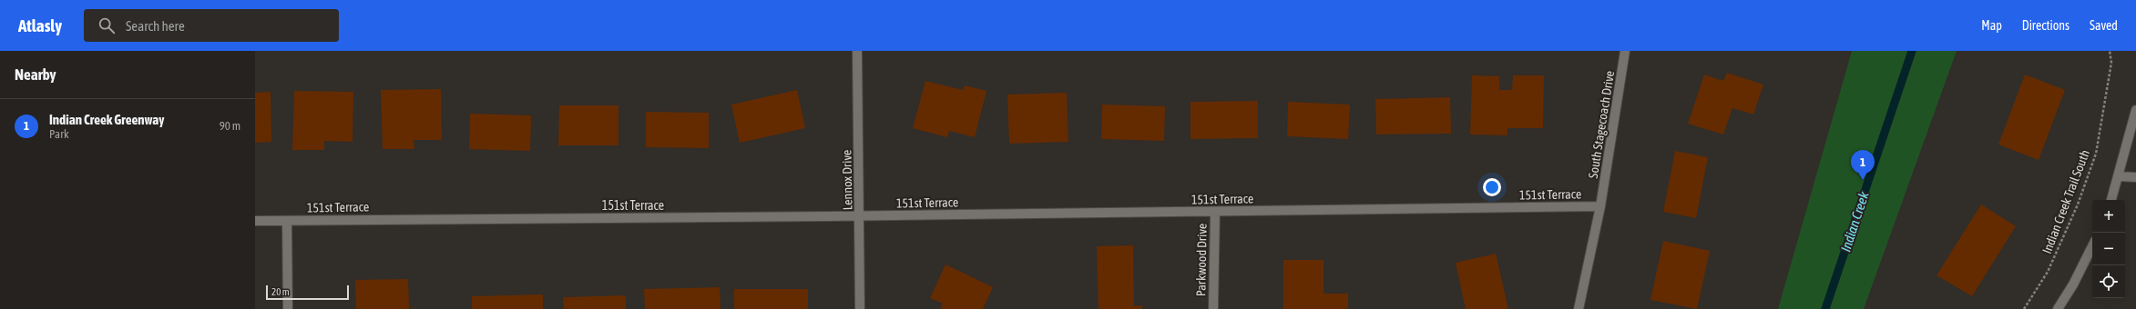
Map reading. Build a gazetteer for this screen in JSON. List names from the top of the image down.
{
  "streets": {
    "street": [
      "South Stagecoach Drive",
      "Lennox Drive",
      "151st Terrace",
      "Parkwood Drive"
    ],
    "path": ["Indian Creek Trail South"]
  },
  "crossings": [
    ["South Stagecoach Drive", "151st Terrace"],
    ["Lennox Drive", "151st Terrace"],
    ["151st Terrace", "Parkwood Drive"]
  ],
  "water": ["Indian Creek"],
  "scale_bar": "20 m",
  "page": {
    "header": "Atlasly",
    "search": "Search here",
    "nav": ["Map", "Directions", "Saved"],
    "heading": "Nearby",
    "list": [
      {
        "mark": "1",
        "name": "Indian Creek Greenway",
        "note": "Park",
        "value": "90 m"
      }
    ],
    "pins": "1",
    "map_buttons": ["+", "−"],
    "scale": "20 m"
  }
}
